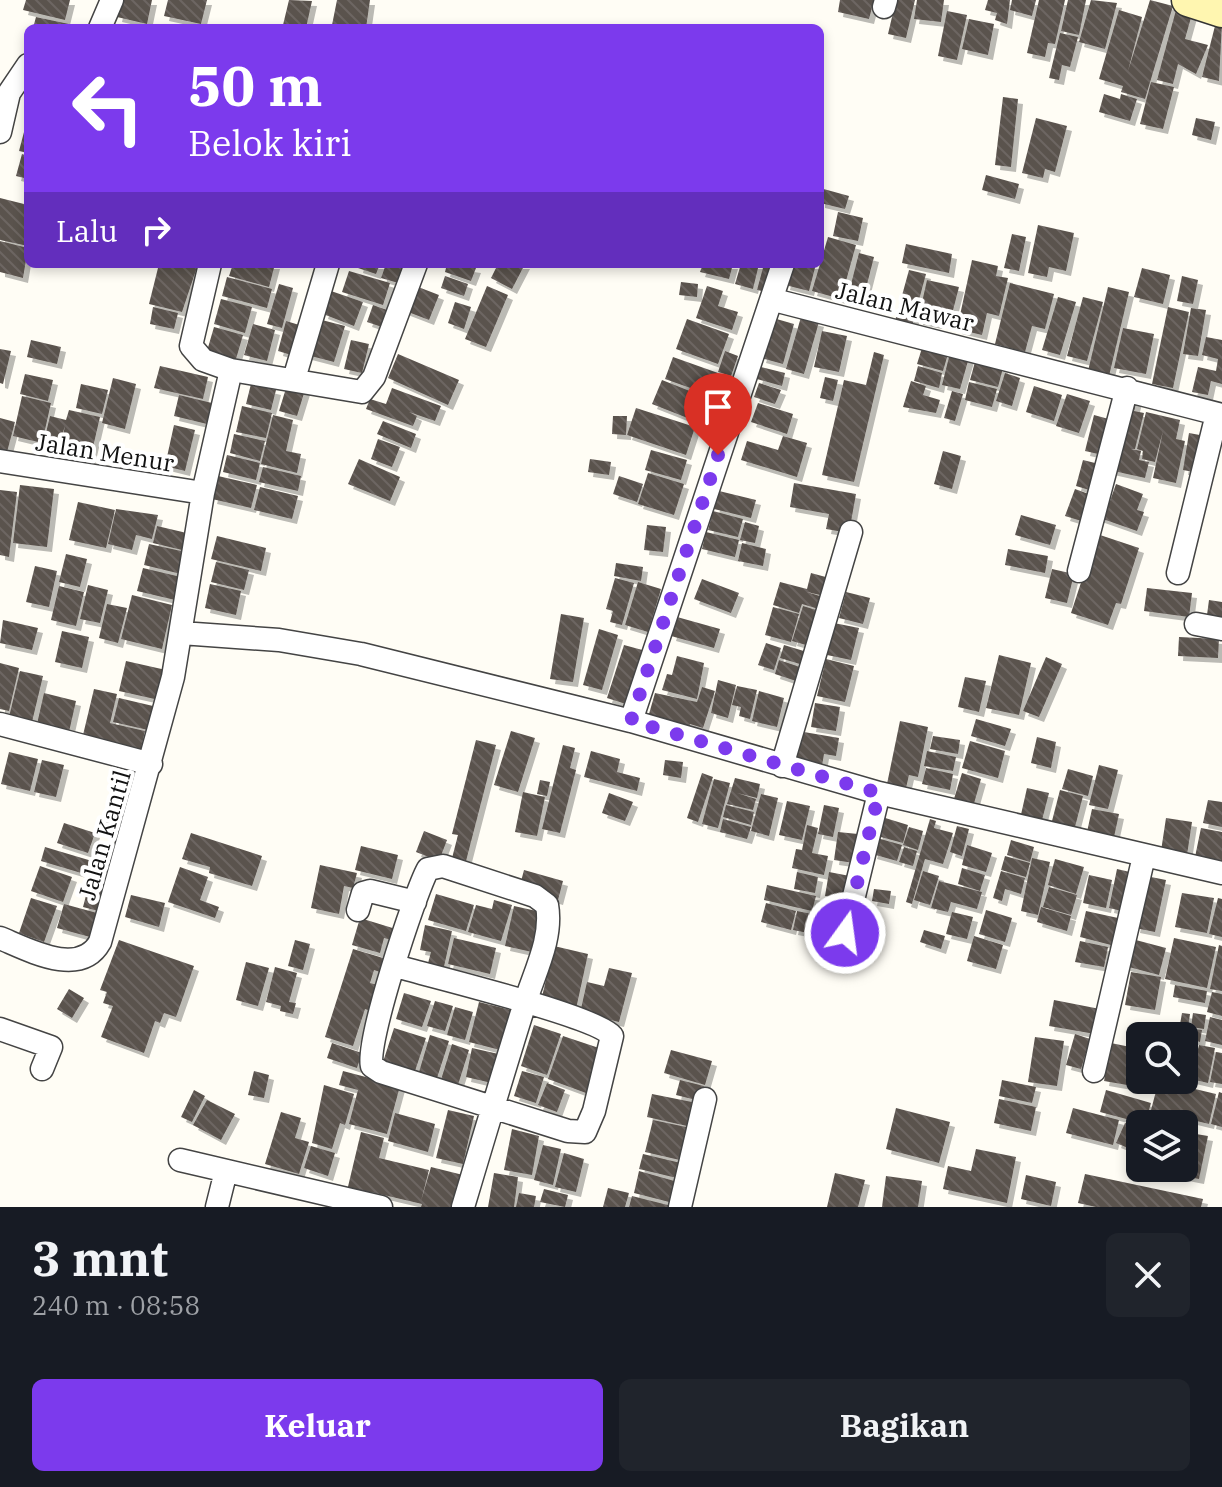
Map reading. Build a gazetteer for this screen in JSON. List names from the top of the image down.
{
  "streets": {
    "street": ["Jalan Mawar", "Jalan Menur", "Jalan Kantil"]
  },
  "crossings": [
    ["Jalan Menur", "Jalan Kantil"]
  ],
  "page": {
    "turn": ["50 m", "Belok kiri"],
    "then": "Lalu",
    "heading": ["3 mnt", "240 m · 08:58"],
    "buttons": ["Keluar", "Bagikan"]
  }
}
